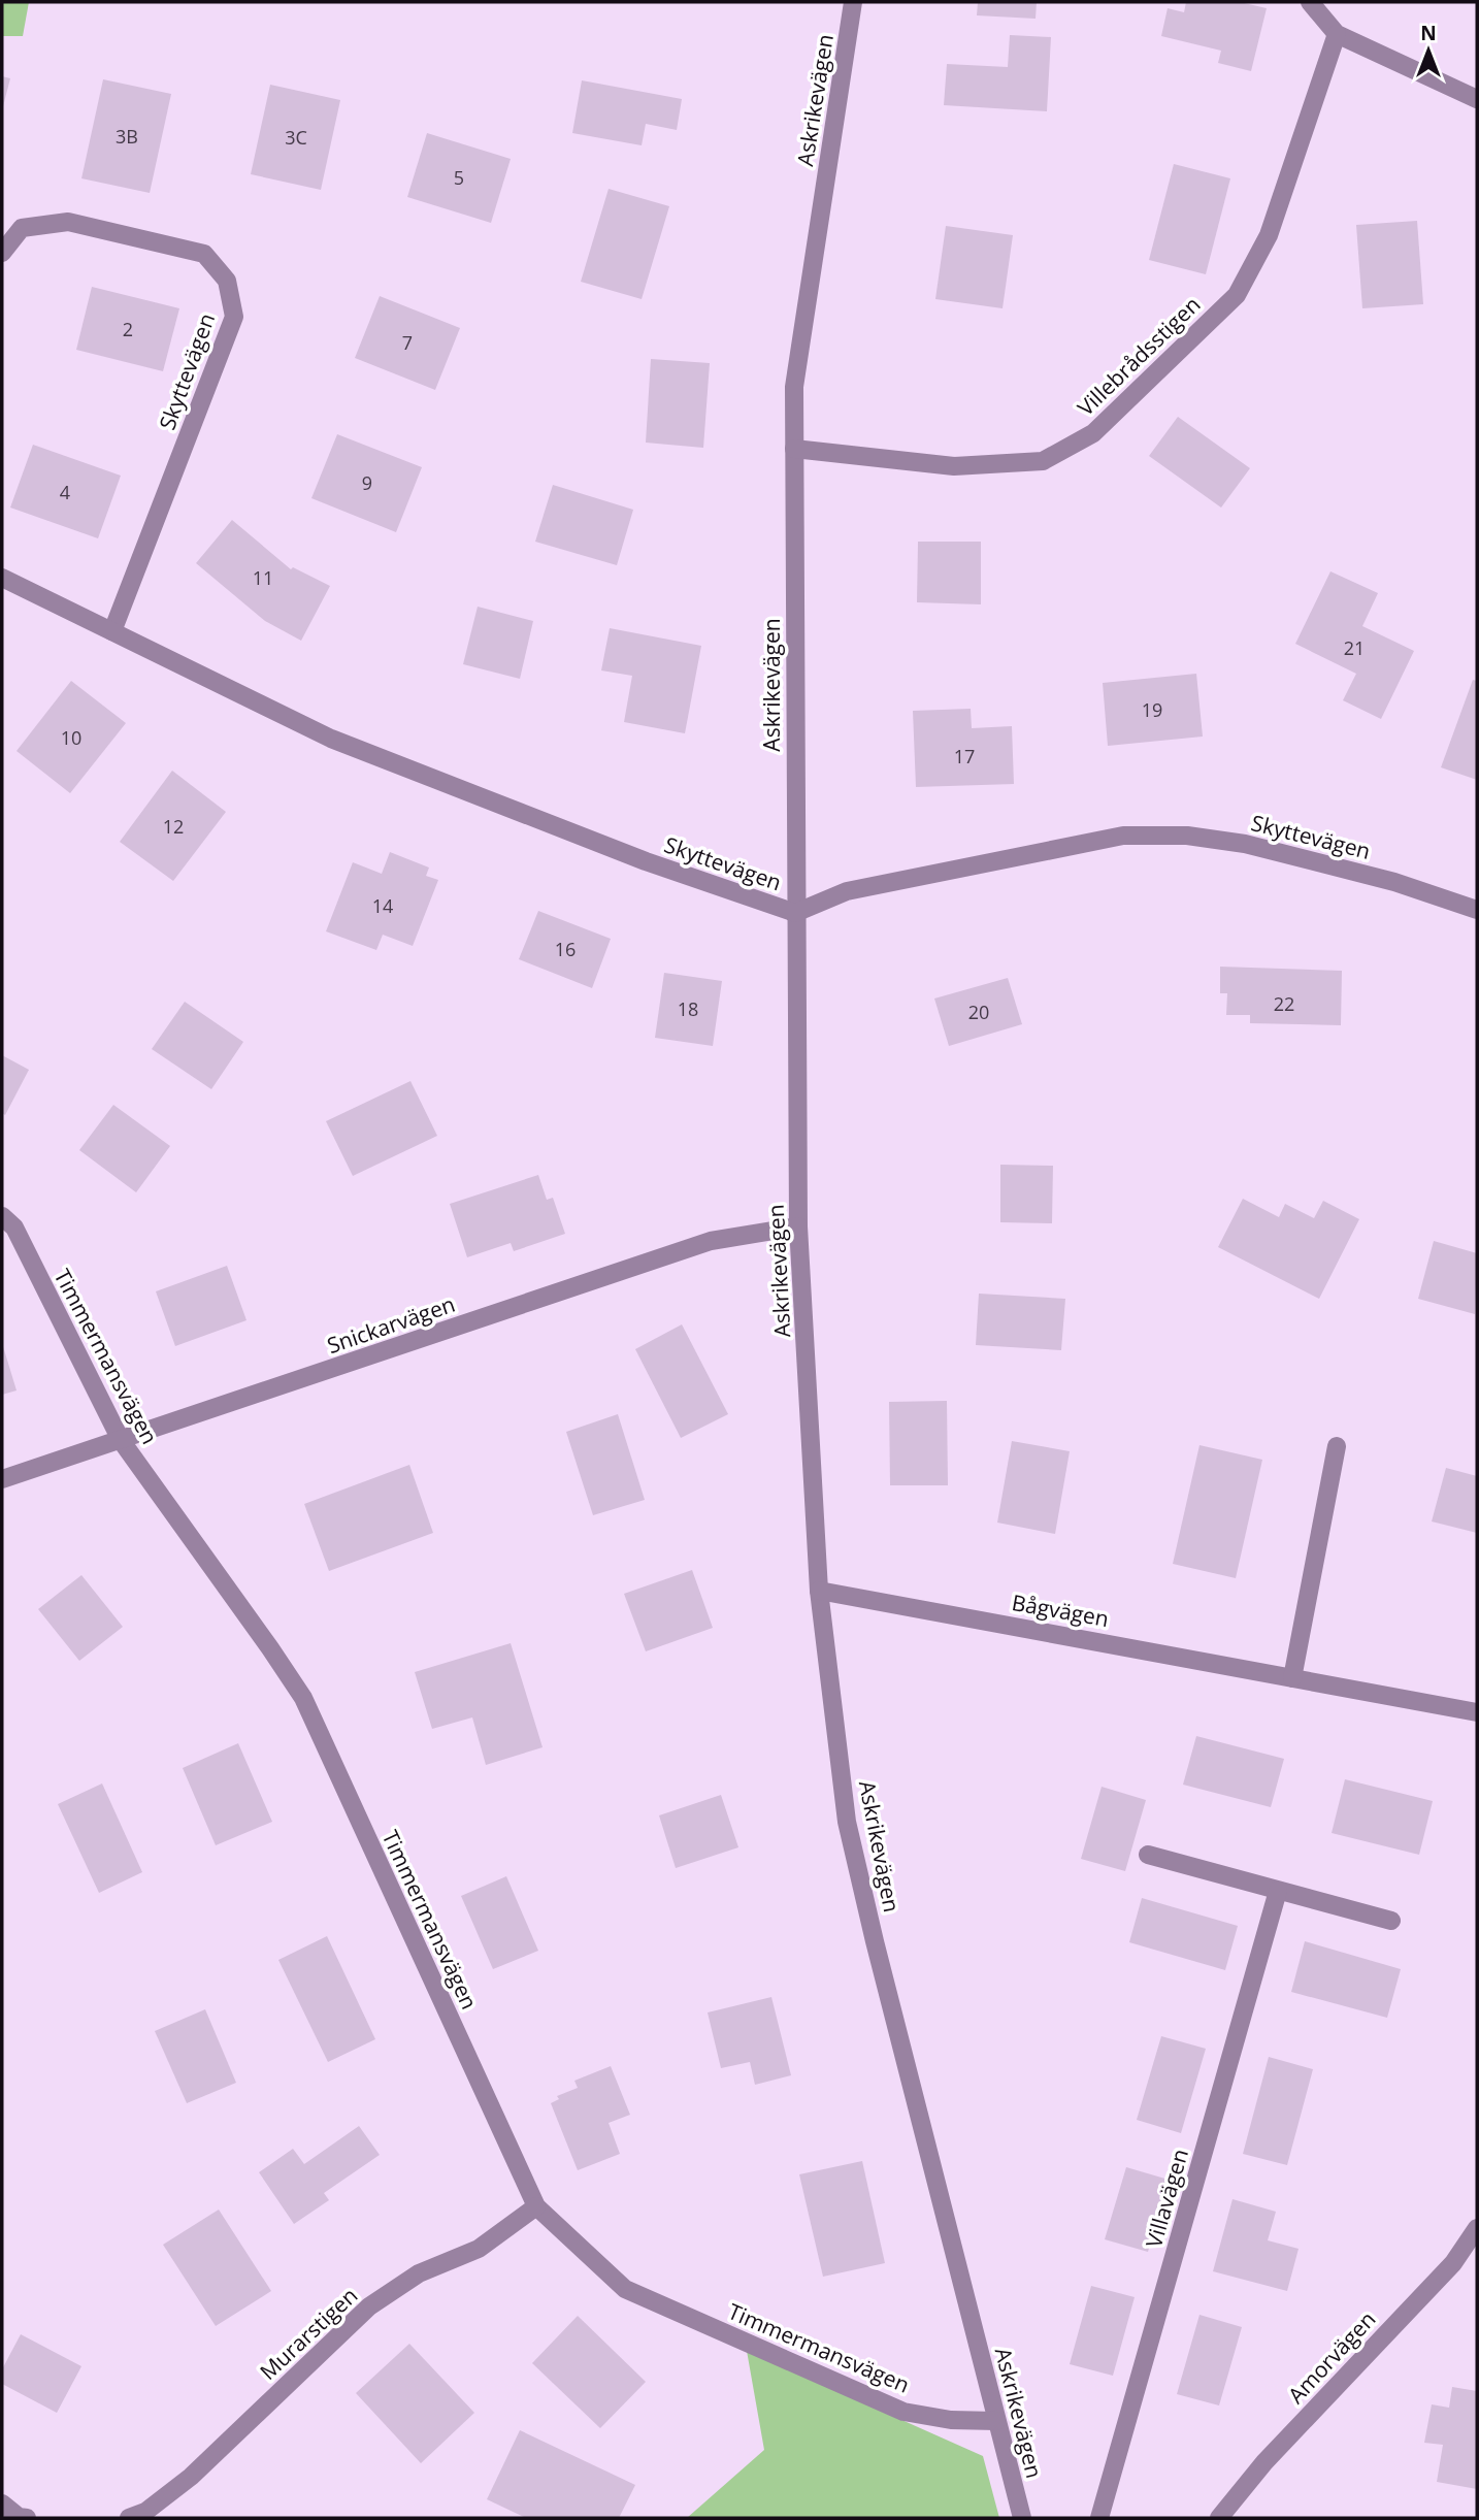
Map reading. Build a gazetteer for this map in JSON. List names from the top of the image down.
{
  "streets": {
    "street": [
      "Askrikevägen",
      "Villebrådsstigen",
      "Skyttevägen",
      "Snickarvägen",
      "Timmermansvägen",
      "Bågvägen",
      "Villavägen",
      "Murarstigen",
      "Amorvägen"
    ]
  },
  "crossings": [
    ["Askrikevägen", "Villebrådsstigen"],
    ["Askrikevägen", "Skyttevägen"],
    ["Askrikevägen", "Snickarvägen"],
    ["Askrikevägen", "Timmermansvägen"],
    ["Askrikevägen", "Bågvägen"],
    ["Snickarvägen", "Timmermansvägen"],
    ["Timmermansvägen", "Murarstigen"]
  ],
  "house_numbers": [
    "3B",
    "3C",
    "5",
    "2",
    "7",
    "9",
    "4",
    "11",
    "21",
    "19",
    "10",
    "17",
    "12",
    "14",
    "16",
    "22",
    "18",
    "20"
  ],
  "north": "top"
}
